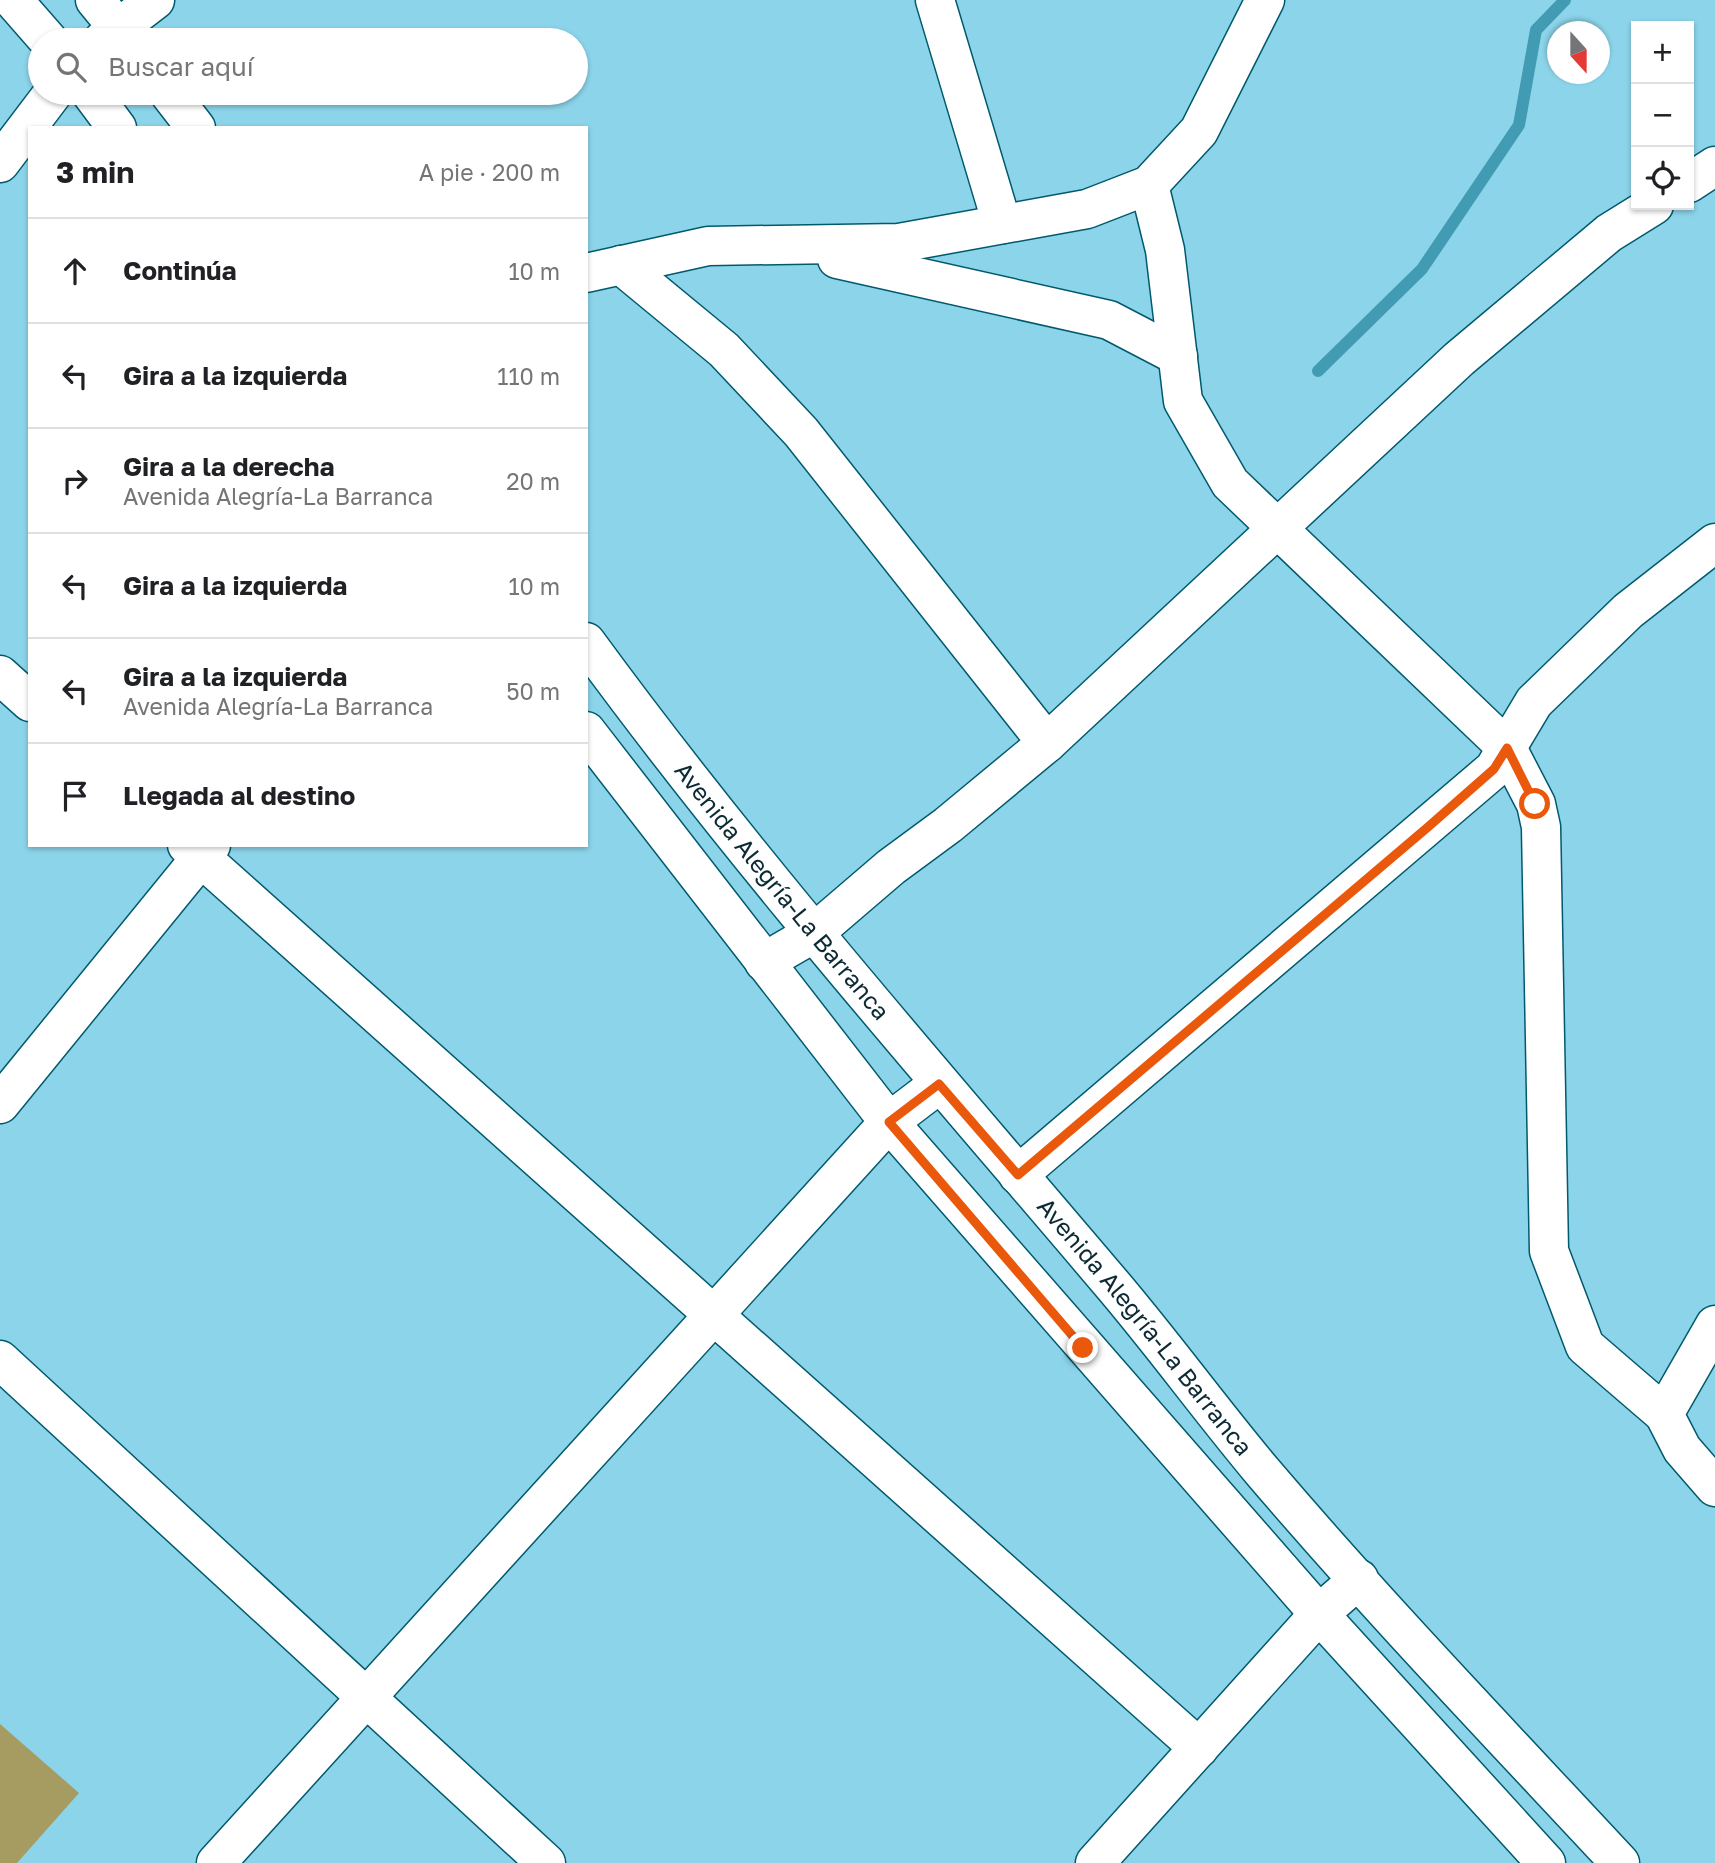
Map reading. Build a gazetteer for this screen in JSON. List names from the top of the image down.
{
  "streets": {
    "street": ["Avenida Alegría-La Barranca"]
  },
  "north": "bottom",
  "page": {
    "map_buttons": ["+", "−"],
    "search": "Buscar aquí",
    "heading": ["3 min", "A pie · 200 m"],
    "list": [
      ["Continúa", "10 m"],
      ["Gira a la izquierda", "110 m"],
      ["Gira a la derecha", "Avenida Alegría-La Barranca", "20 m"],
      ["Gira a la izquierda", "10 m"],
      ["Gira a la izquierda", "Avenida Alegría-La Barranca", "50 m"],
      "Llegada al destino"
    ]
  }
}
